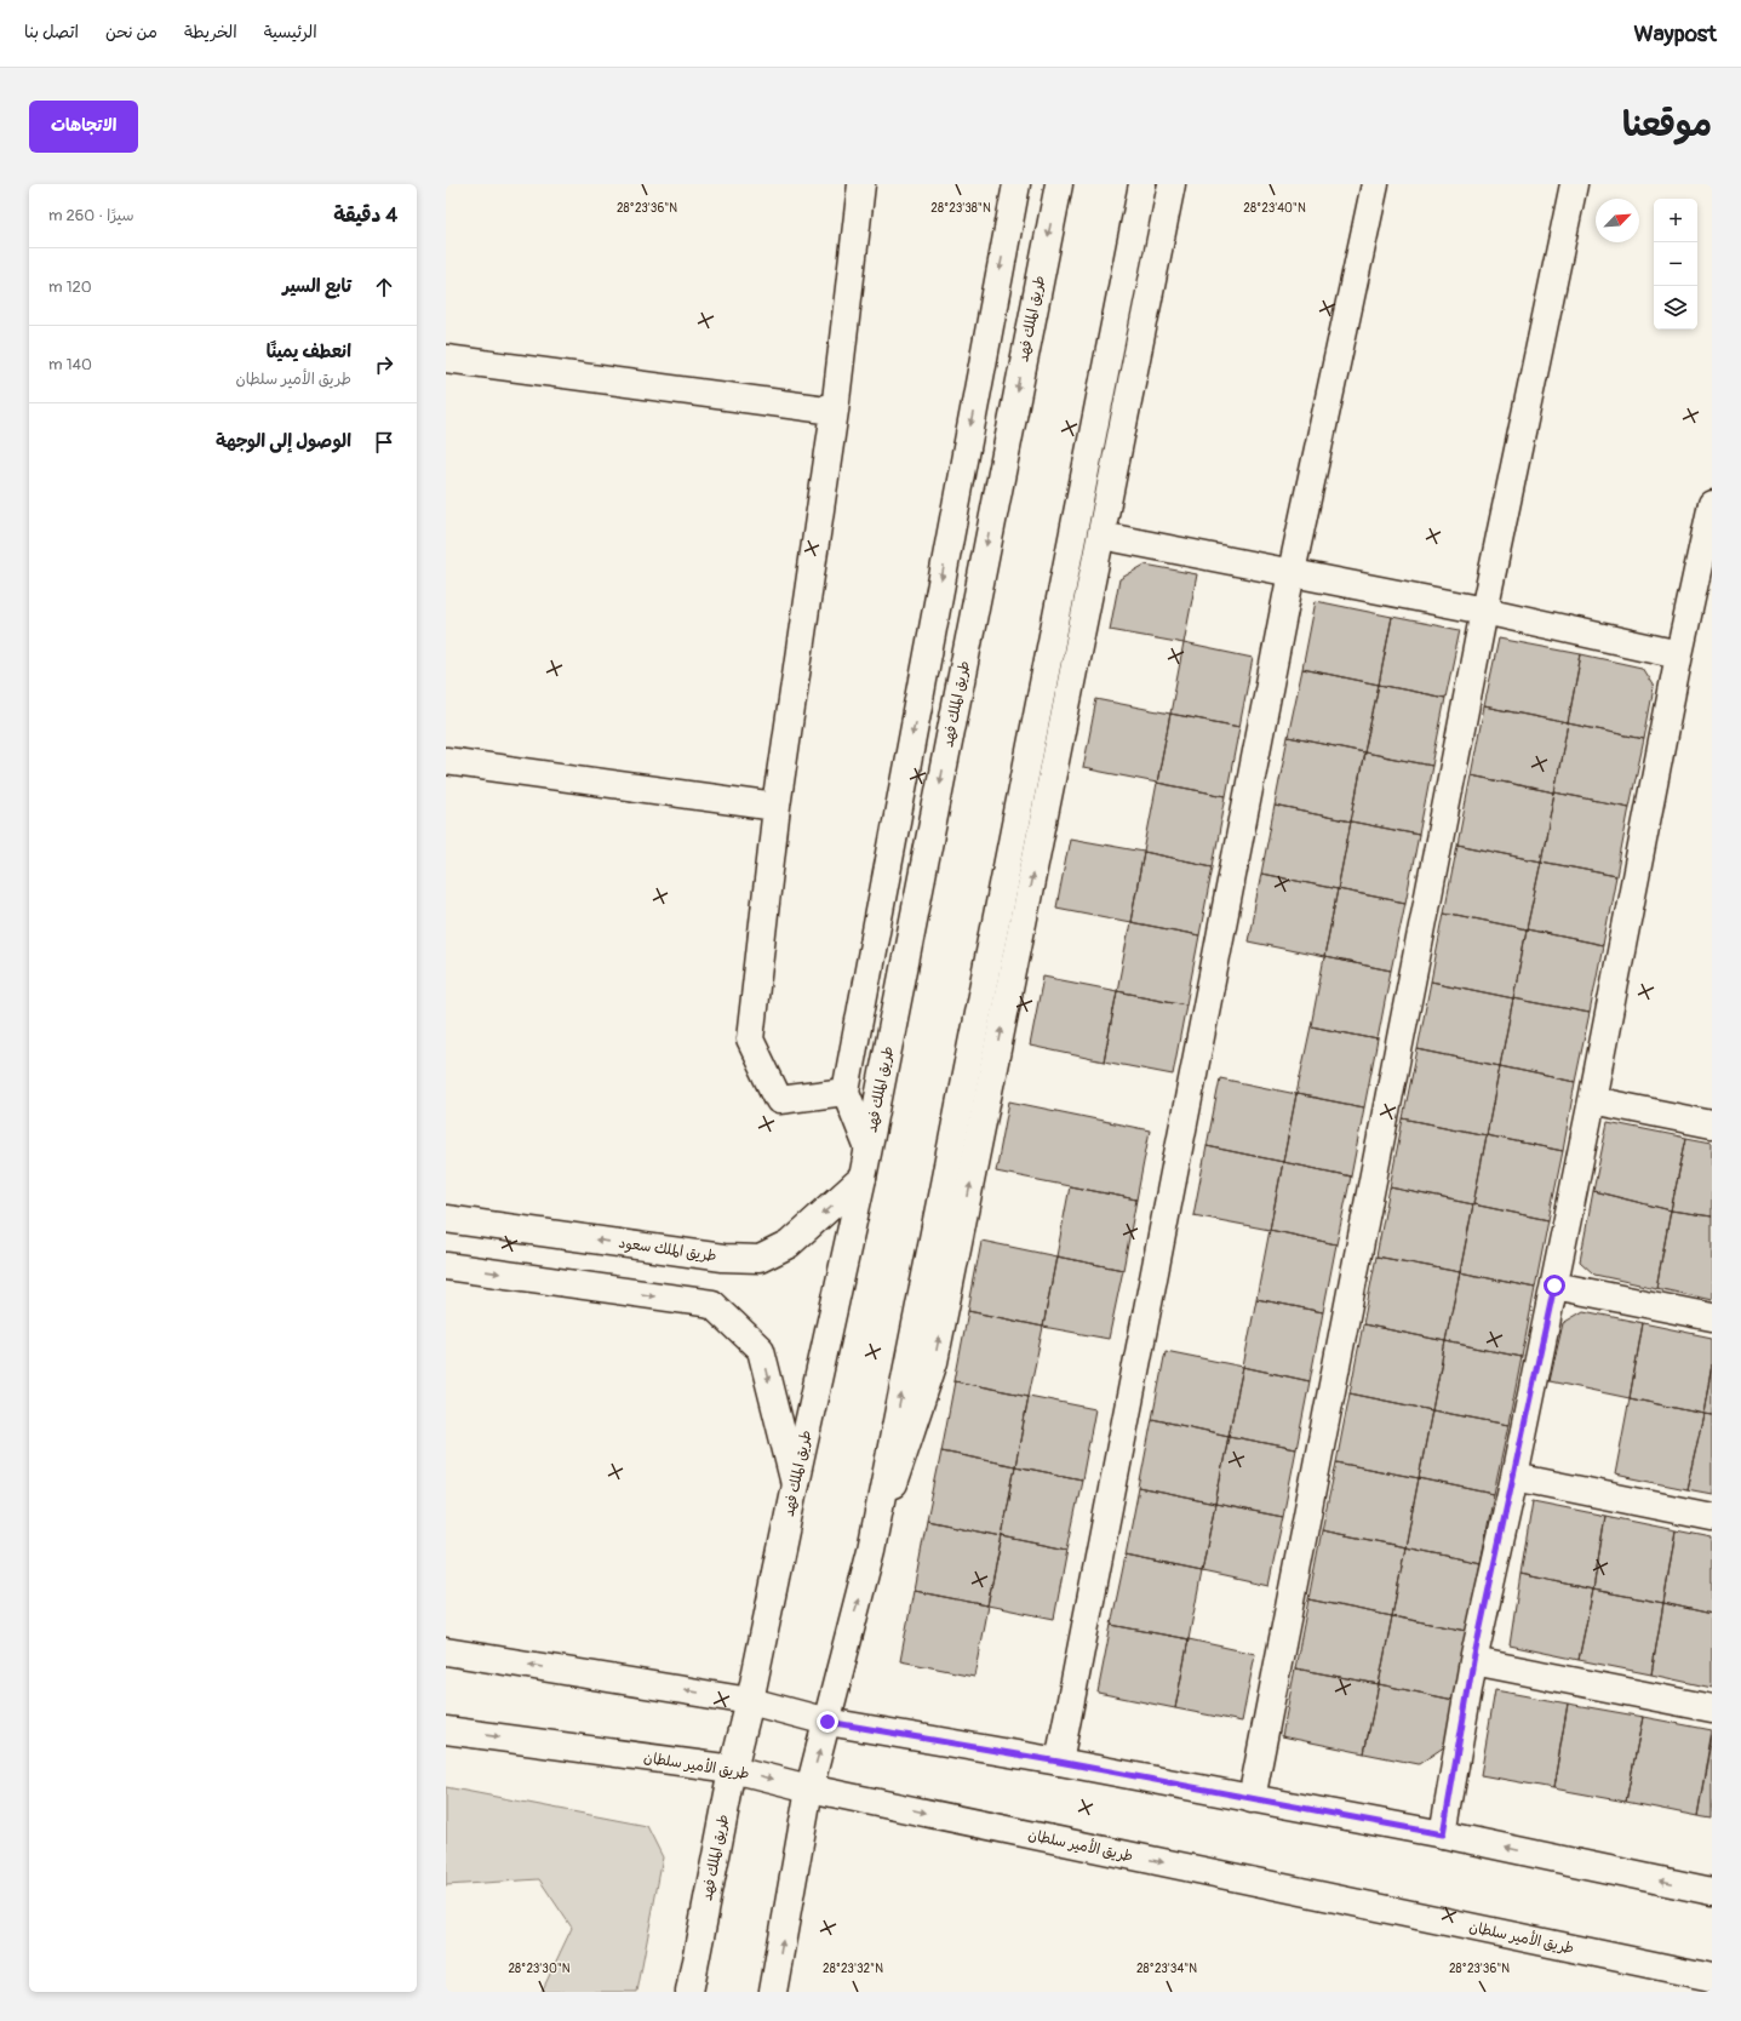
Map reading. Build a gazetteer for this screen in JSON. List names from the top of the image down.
{
  "streets": {
    "main road": ["طريق الملك فهد", "طريق الملك سعود", "طريق الأمير سلطان"]
  },
  "crossings": [
    ["طريق الملك فهد", "طريق الملك سعود"],
    ["طريق الملك فهد", "طريق الأمير سلطان"]
  ],
  "one_way": ["طريق الملك سعود"],
  "north": "top right",
  "page": {
    "header": "Waypost",
    "nav": [
      "الرئيسية",
      "الخريطة",
      "من نحن",
      "اتصل بنا"
    ],
    "title": "موقعنا",
    "buttons": "الاتجاهات",
    "heading": ["4 دقيقة", "سيرًا · 260 m"],
    "map_buttons": ["+", "−"],
    "list": [
      ["تابع السير", "120 m"],
      ["انعطف يمينًا", "طريق الأمير سلطان", "140 m"],
      "الوصول إلى الوجهة"
    ]
  },
  "coordinates": [
    "28°23'36\"N",
    "28°23'38\"N",
    "28°23'40\"N",
    "28°23'30\"N",
    "28°23'32\"N",
    "28°23'34\"N"
  ]
}
